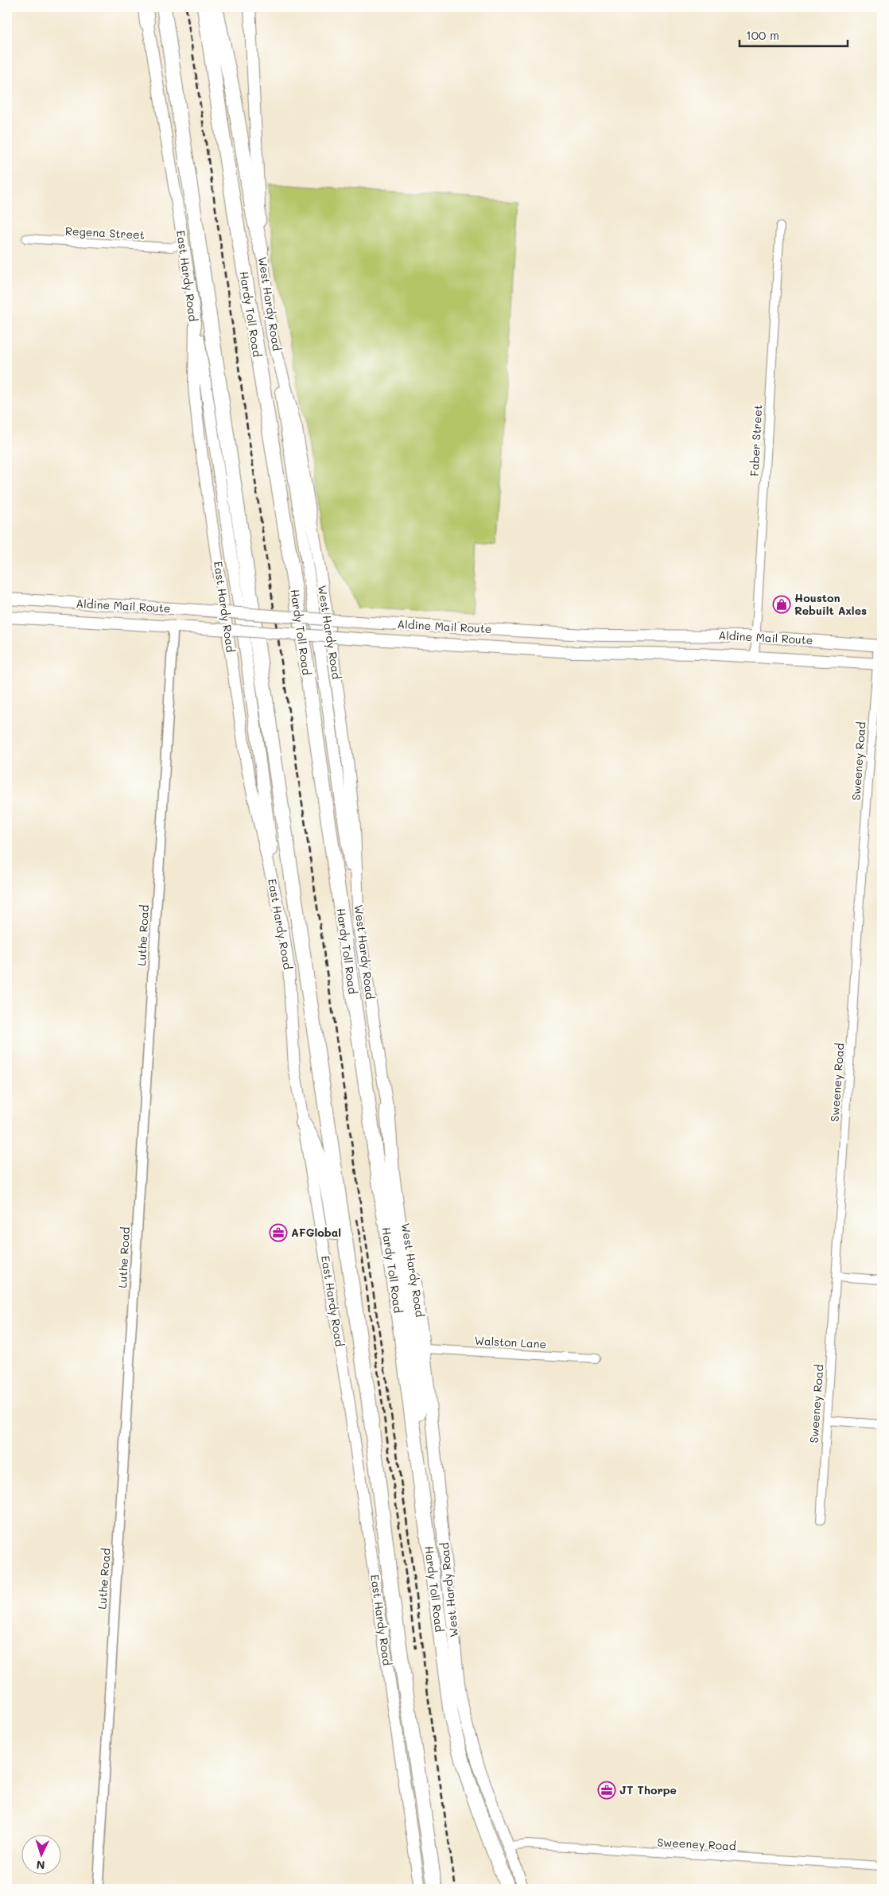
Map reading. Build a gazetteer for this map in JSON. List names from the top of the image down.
{
  "streets": {
    "highway": ["Hardy Toll Road"],
    "main road": ["East Hardy Road", "West Hardy Road", "Aldine Mail Route"],
    "street": [
      "Regena Street",
      "Faber Street",
      "Sweeney Road",
      "Luthe Road",
      "Walston Lane"
    ]
  },
  "crossings": [
    ["Regena Street", "East Hardy Road"],
    ["West Hardy Road", "Sweeney Road"],
    ["West Hardy Road", "Walston Lane"],
    ["Faber Street", "Aldine Mail Route"],
    ["Aldine Mail Route", "Sweeney Road"],
    ["Aldine Mail Route", "Luthe Road"]
  ],
  "places": {
    "shop": ["Houston Rebuilt Axles"],
    "office": ["AFGlobal", "JT Thorpe"]
  },
  "scale_bar": "100 m",
  "north": "bottom"
}
